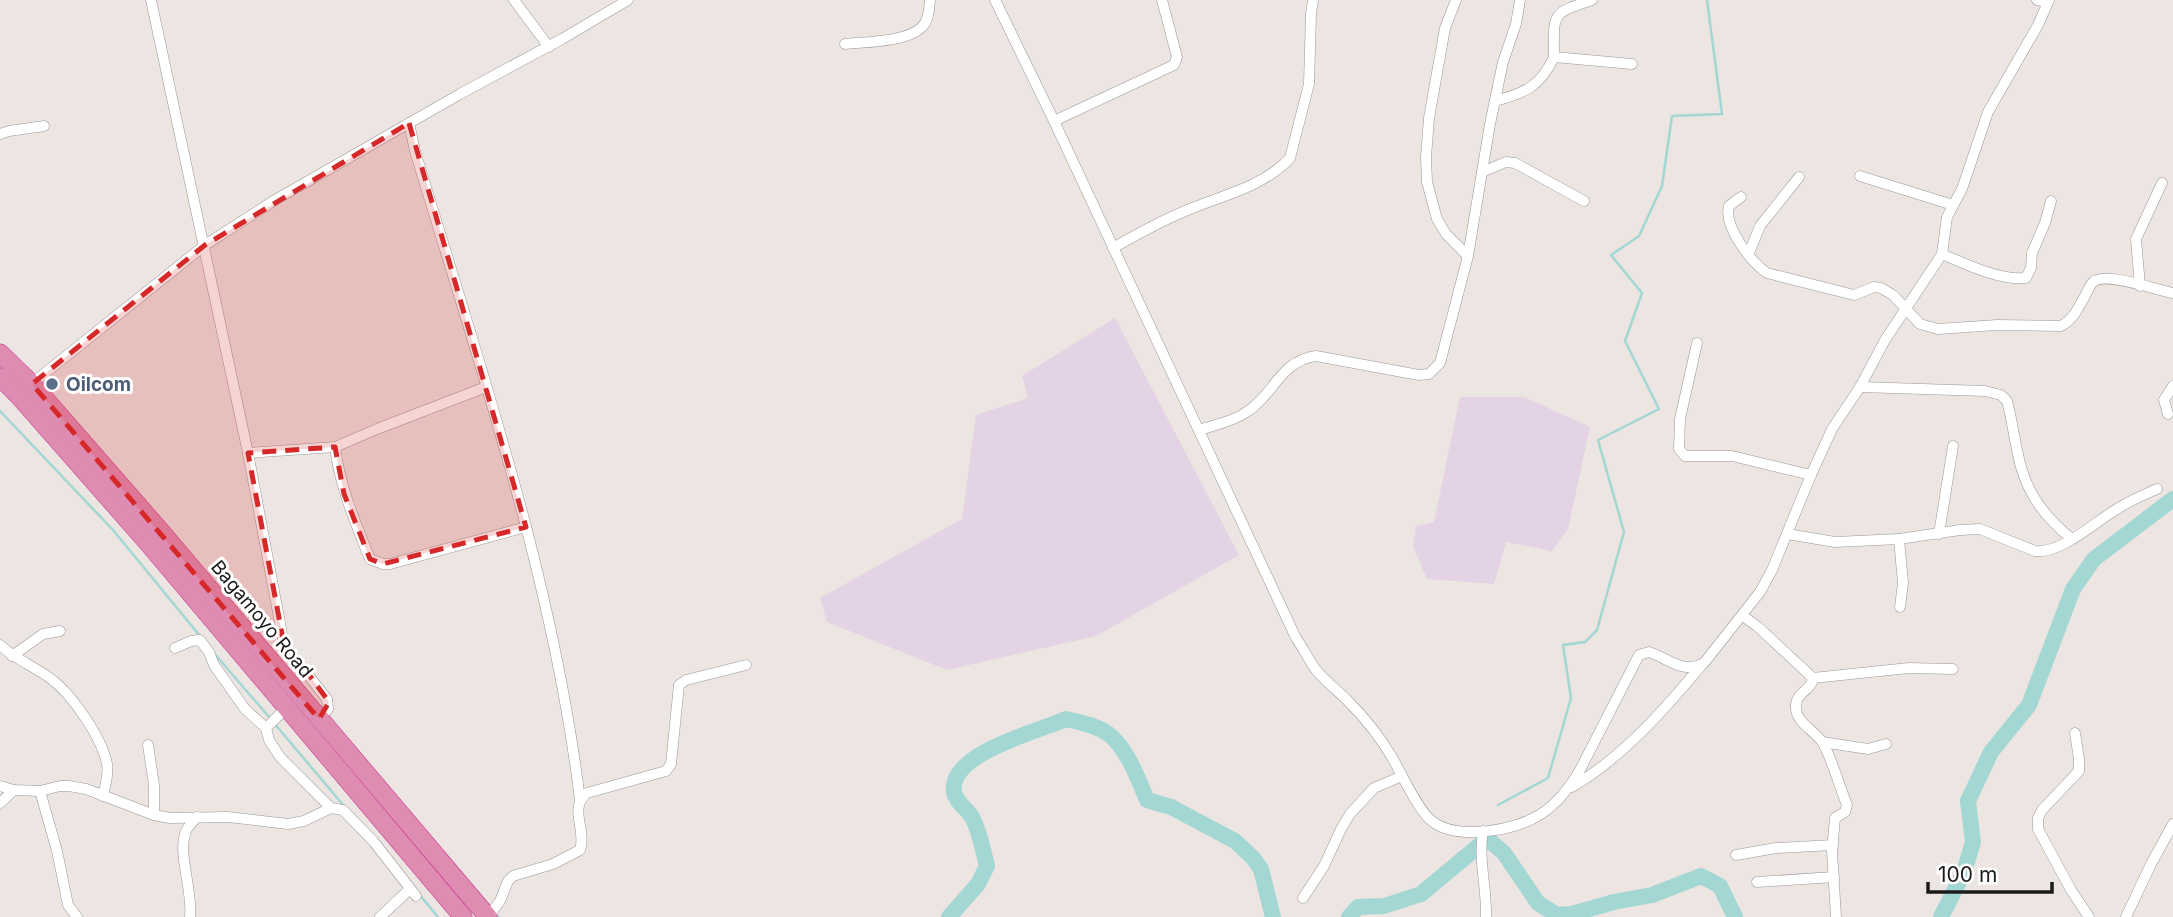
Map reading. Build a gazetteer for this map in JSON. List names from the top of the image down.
{
  "streets": {
    "highway": ["Bagamoyo Road"]
  },
  "places": ["Oilcom"],
  "scale_bar": "100 m"
}
